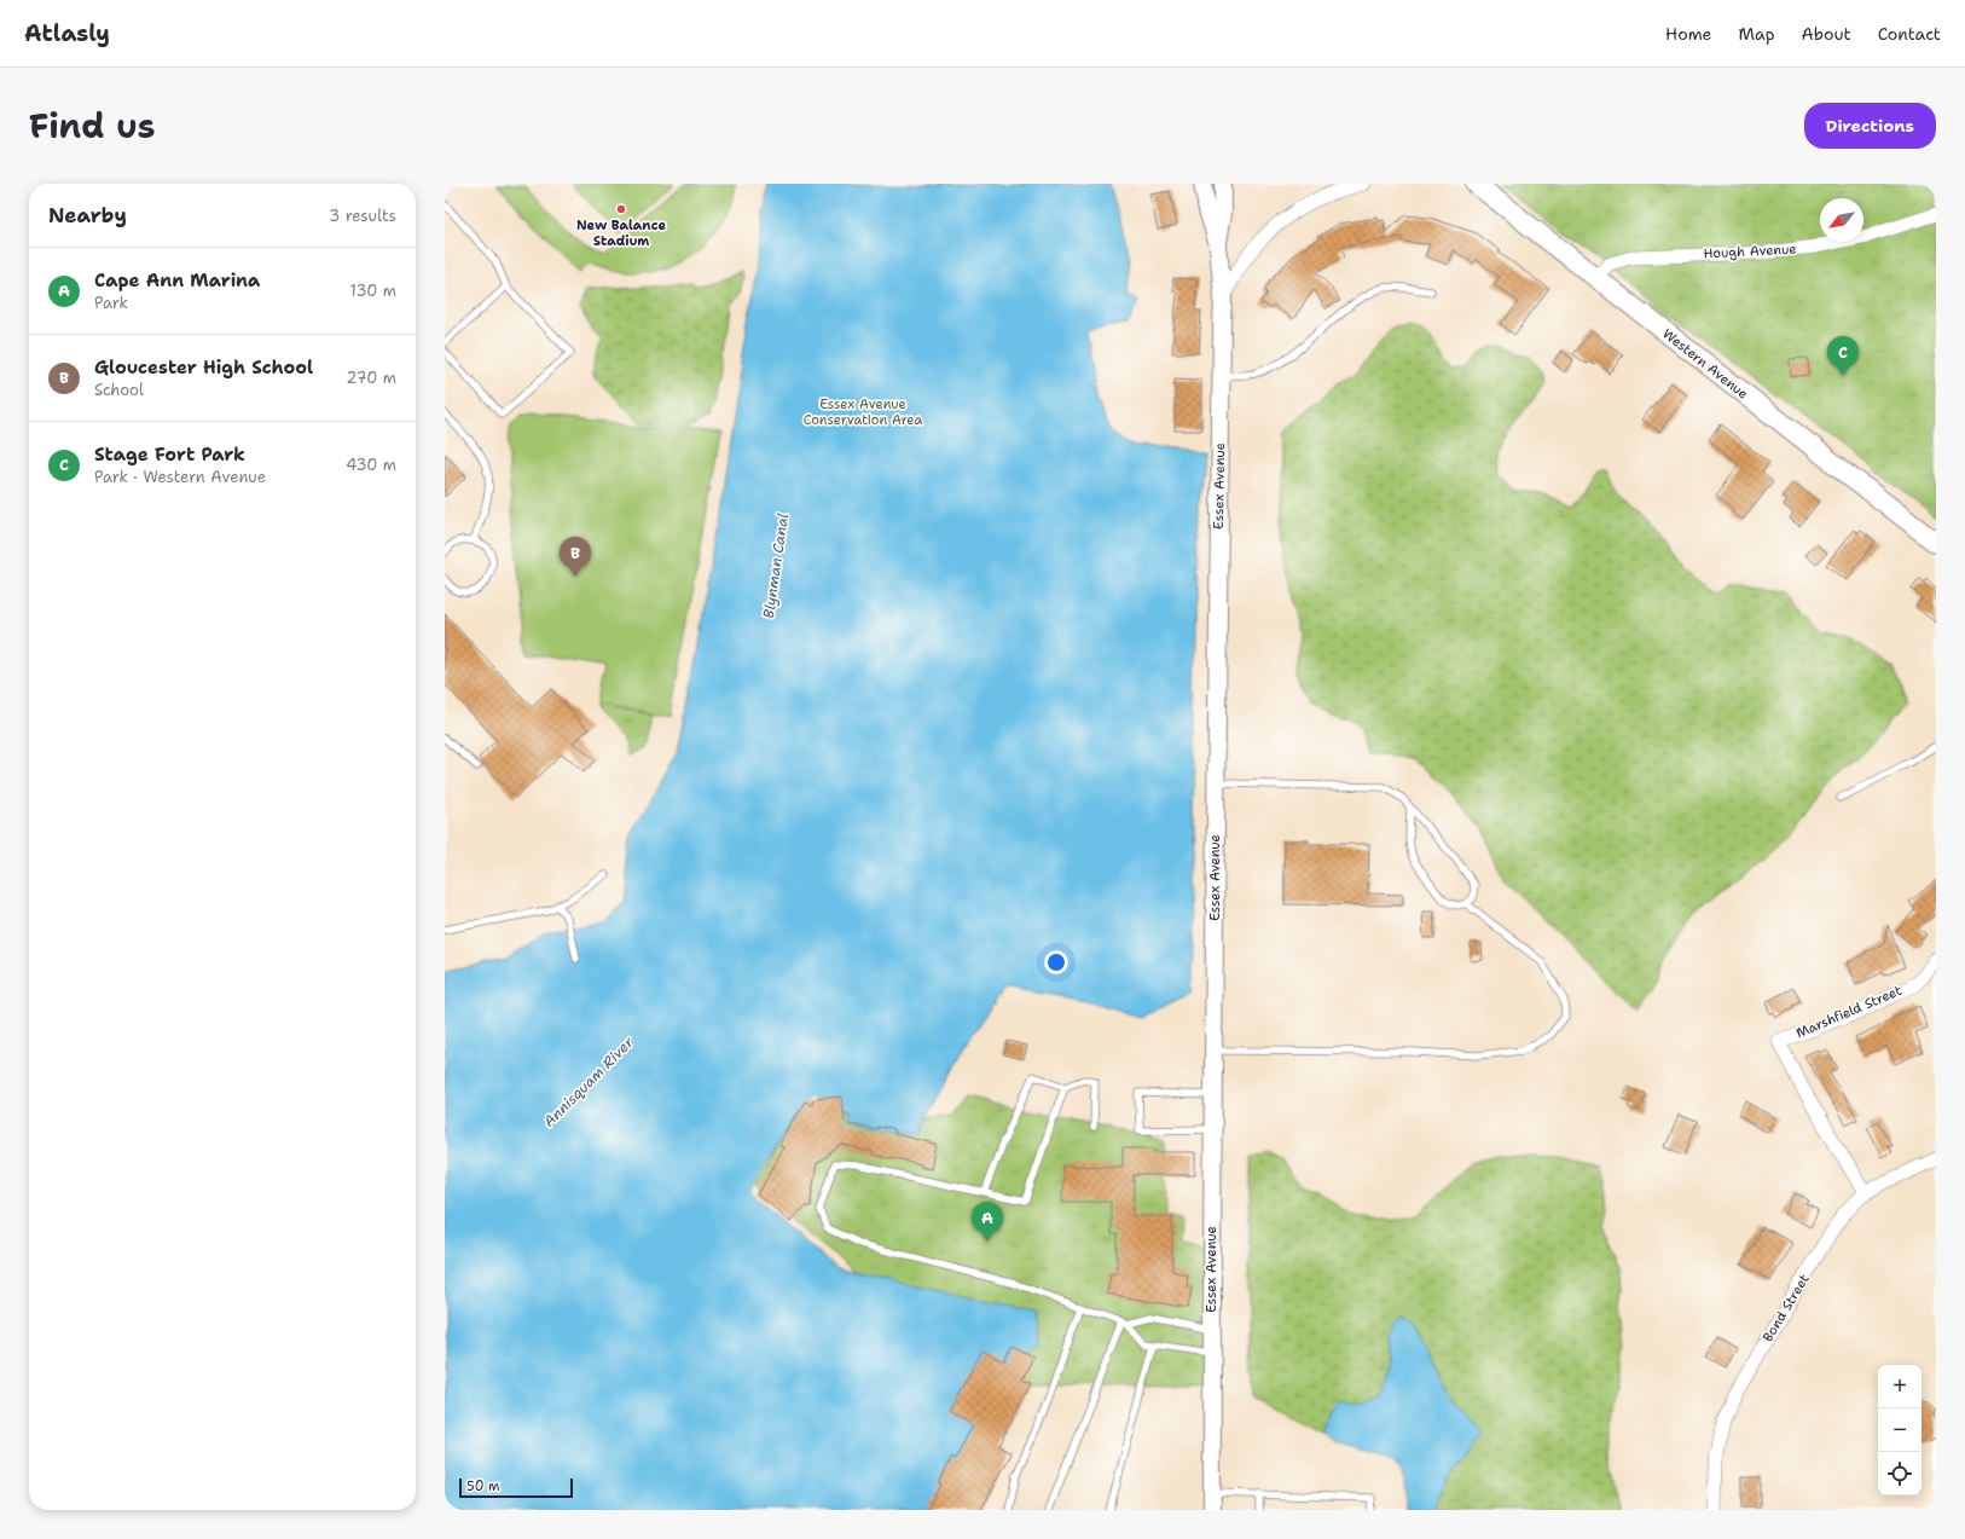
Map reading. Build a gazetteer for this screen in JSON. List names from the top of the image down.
{
  "streets": {
    "main road": ["Western Avenue"],
    "street": [
      "Hough Avenue",
      "Essex Avenue",
      "Marshfield Street",
      "Bond Street"
    ]
  },
  "crossings": [
    ["Hough Avenue", "Western Avenue"],
    ["Marshfield Street", "Bond Street"]
  ],
  "water": ["Blynman Canal", "Annisquam River"],
  "parks": ["Essex Avenue Conservation Area"],
  "places": ["New Balance Stadium"],
  "scale_bar": "50 m",
  "north": "bottom left",
  "page": {
    "header": "Atlasly",
    "nav": [
      "Home",
      "Map",
      "About",
      "Contact"
    ],
    "title": "Find us",
    "buttons": "Directions",
    "heading": ["Nearby", "3 results"],
    "list": [
      {
        "mark": "A",
        "name": "Cape Ann Marina",
        "note": "Park",
        "value": "130 m"
      },
      {
        "mark": "B",
        "name": "Gloucester High School",
        "note": "School",
        "value": "270 m"
      },
      {
        "mark": "C",
        "name": "Stage Fort Park",
        "note": "Park · Western Avenue",
        "value": "430 m"
      }
    ],
    "pins": ["C", "B", "A"],
    "map_buttons": ["+", "−"],
    "scale": "50 m"
  }
}
